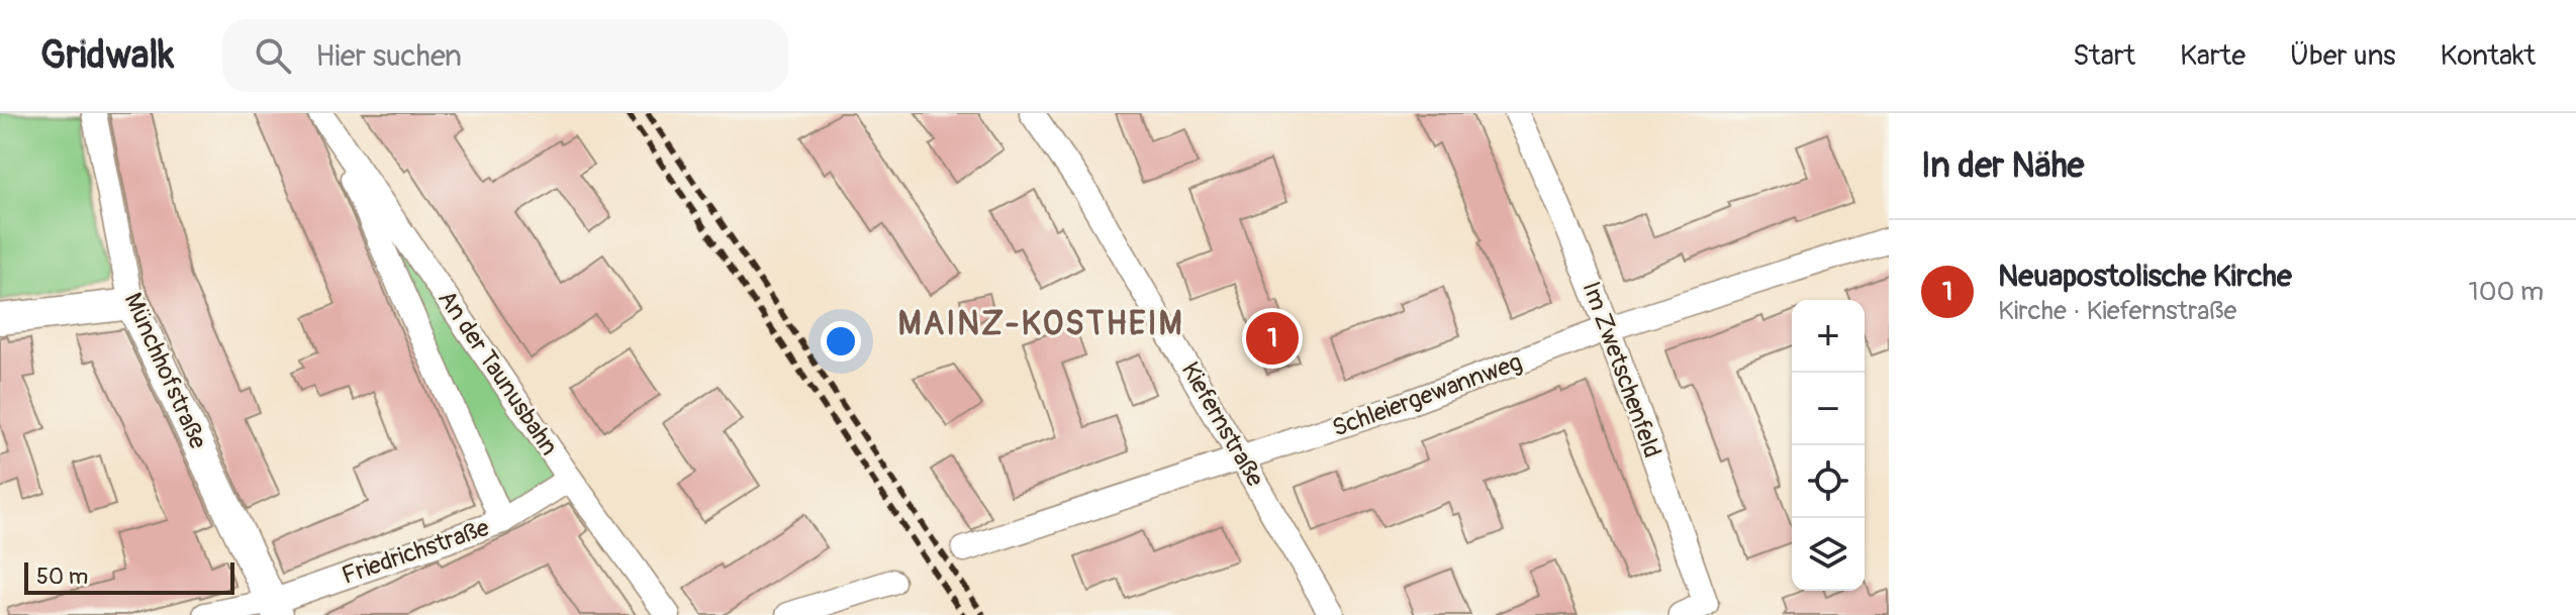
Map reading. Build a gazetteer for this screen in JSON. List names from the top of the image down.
{
  "streets": {
    "street": [
      "Im Zwetschenfeld",
      "Münchhofstraße",
      "An der Taunusbahn",
      "Schleiergewannweg",
      "Kiefernstraße",
      "Friedrichstraße"
    ]
  },
  "crossings": [
    ["Im Zwetschenfeld", "Schleiergewannweg"],
    ["Münchhofstraße", "Friedrichstraße"],
    ["An der Taunusbahn", "Friedrichstraße"],
    ["Schleiergewannweg", "Kiefernstraße"]
  ],
  "districts": ["MAINZ-KOSTHEIM"],
  "scale_bar": "50 m",
  "page": {
    "header": "Gridwalk",
    "search": "Hier suchen",
    "nav": [
      "Start",
      "Karte",
      "Über uns",
      "Kontakt"
    ],
    "heading": "In der Nähe",
    "list": [
      {
        "mark": "1",
        "name": "Neuapostolische Kirche",
        "note": "Kirche · Kiefernstraße",
        "value": "100 m"
      }
    ],
    "map_buttons": ["+", "−"],
    "pins": "1",
    "scale": "50 m"
  }
}
